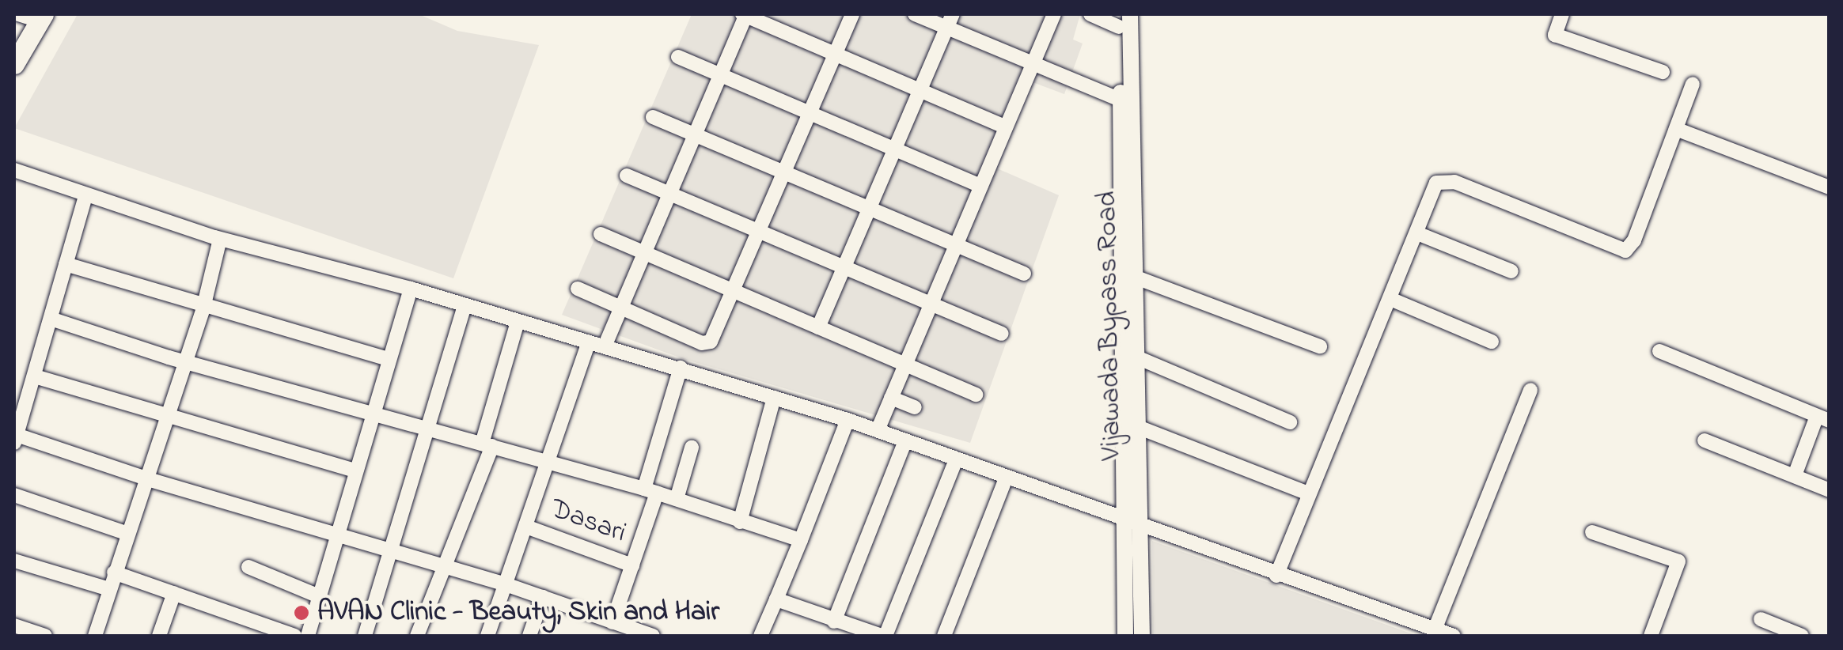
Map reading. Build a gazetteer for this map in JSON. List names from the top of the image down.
{
  "streets": {
    "main road": ["Vijawada Bypass Road"],
    "street": ["Dasari"]
  },
  "places": ["AVAN Clinic - Beauty, Skin and Hair"]
}
